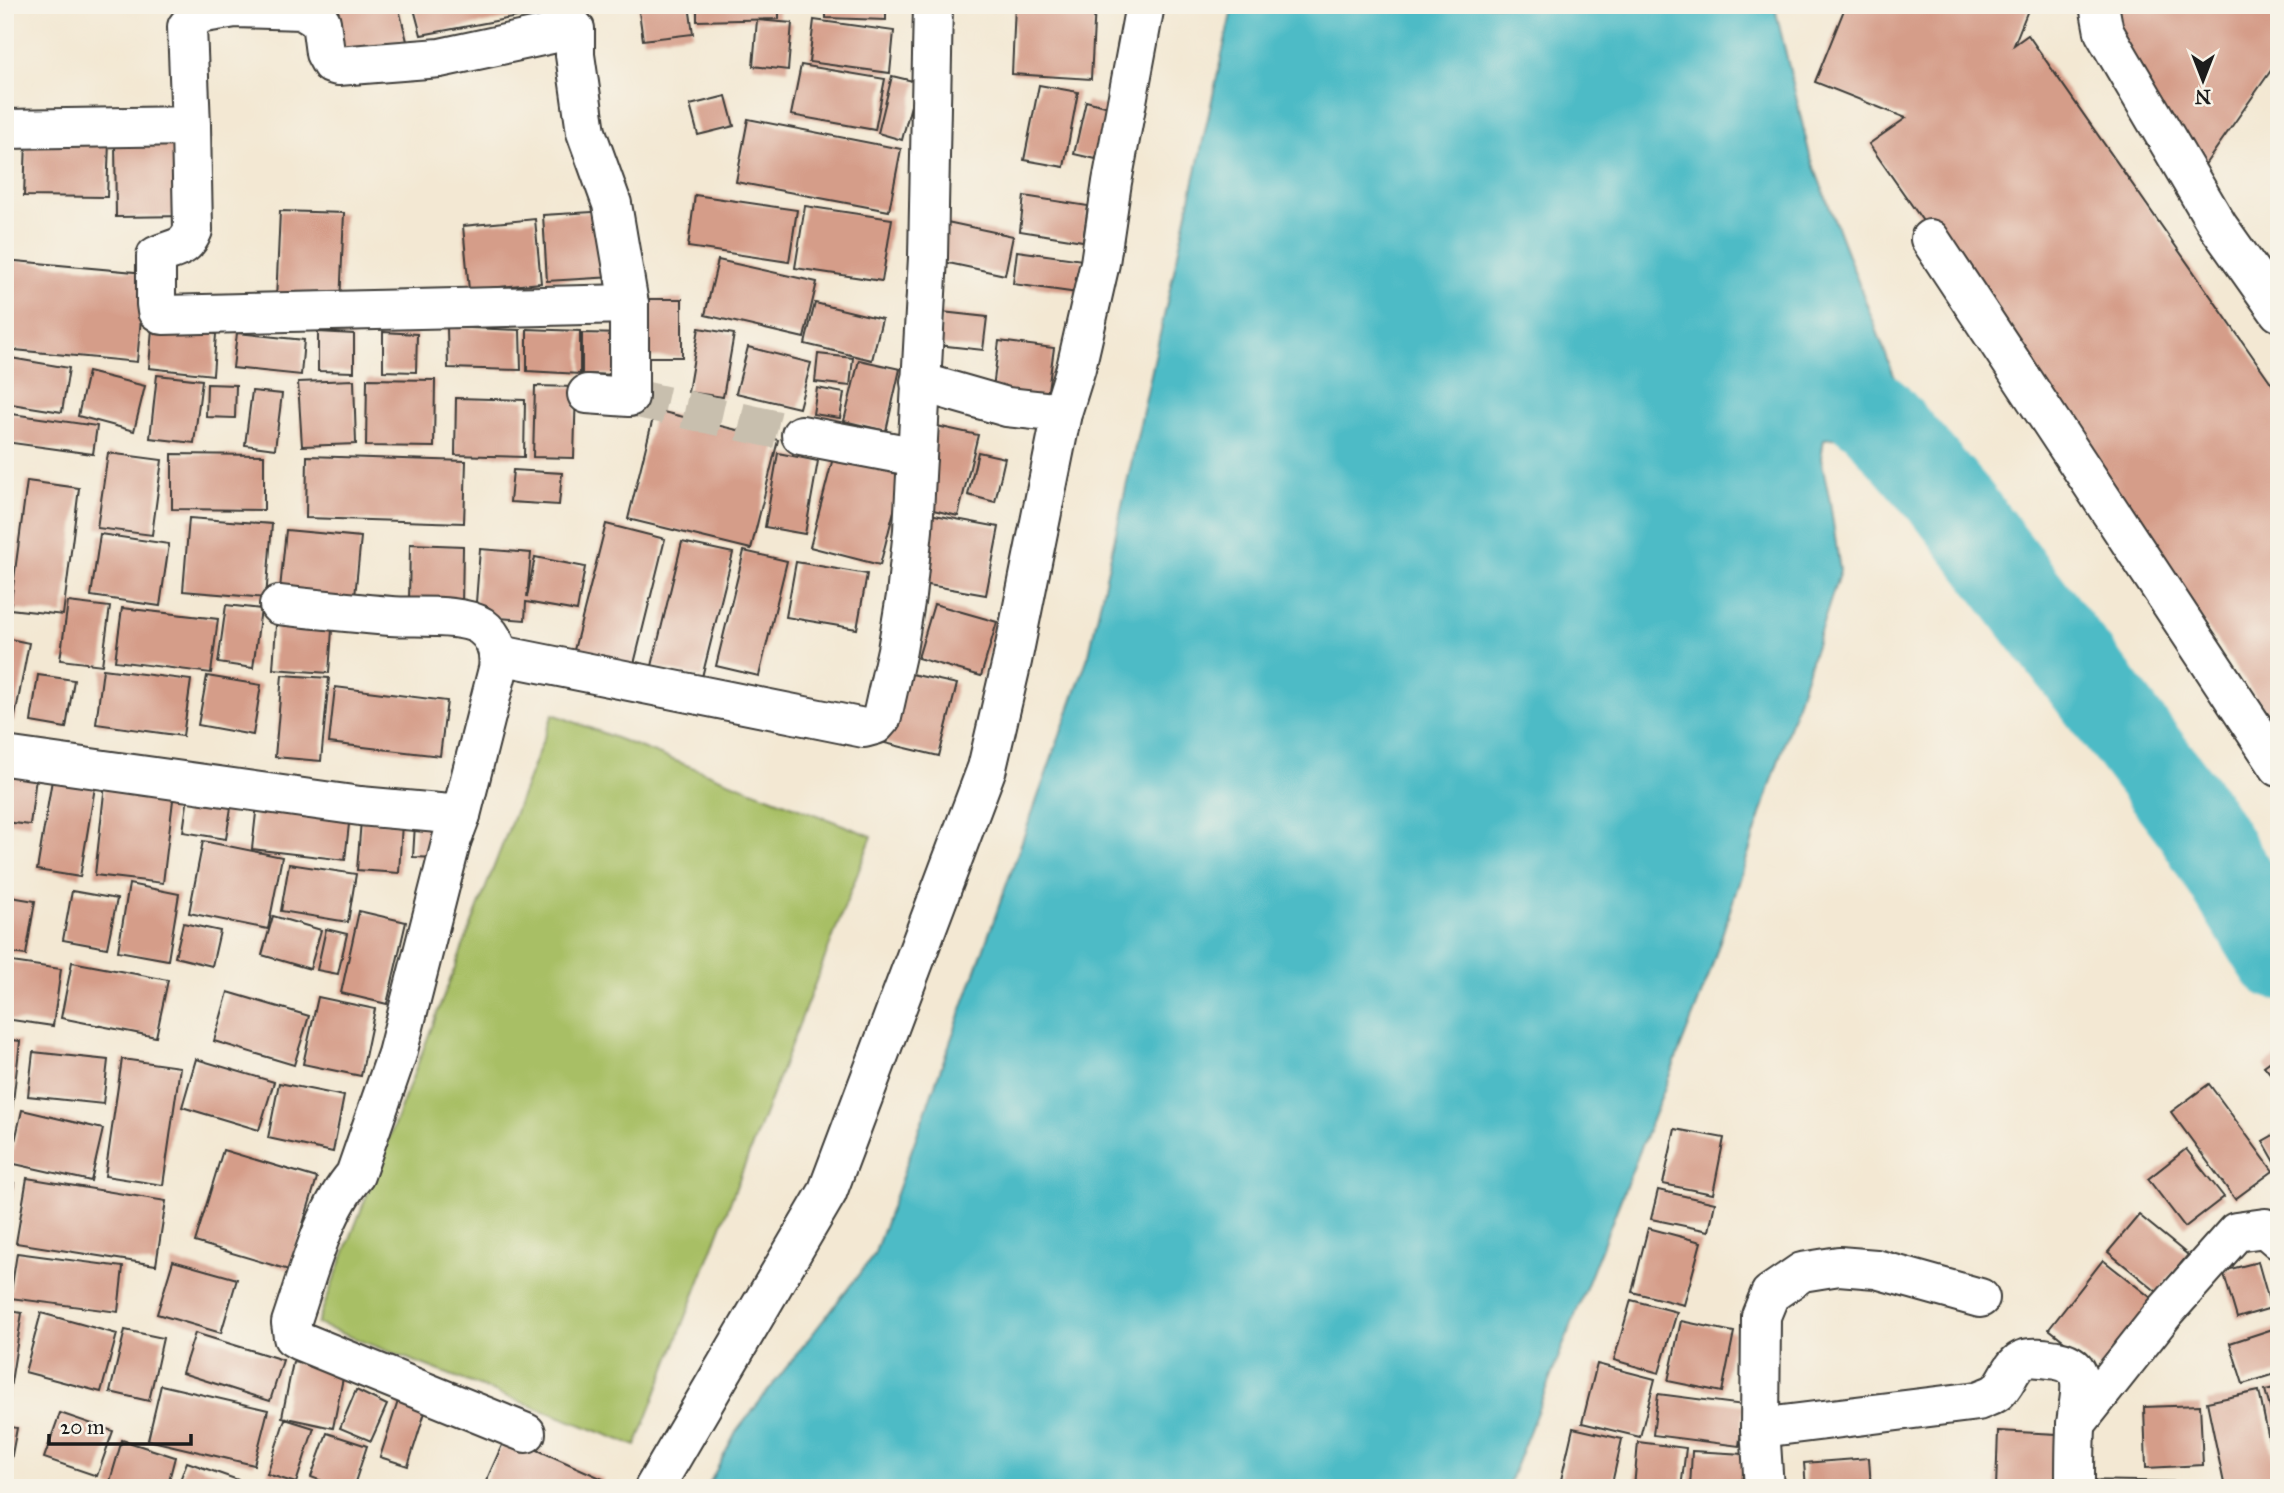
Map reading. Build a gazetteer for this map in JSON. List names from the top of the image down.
{
  "scale_bar": "20 m",
  "north": "bottom"
}
